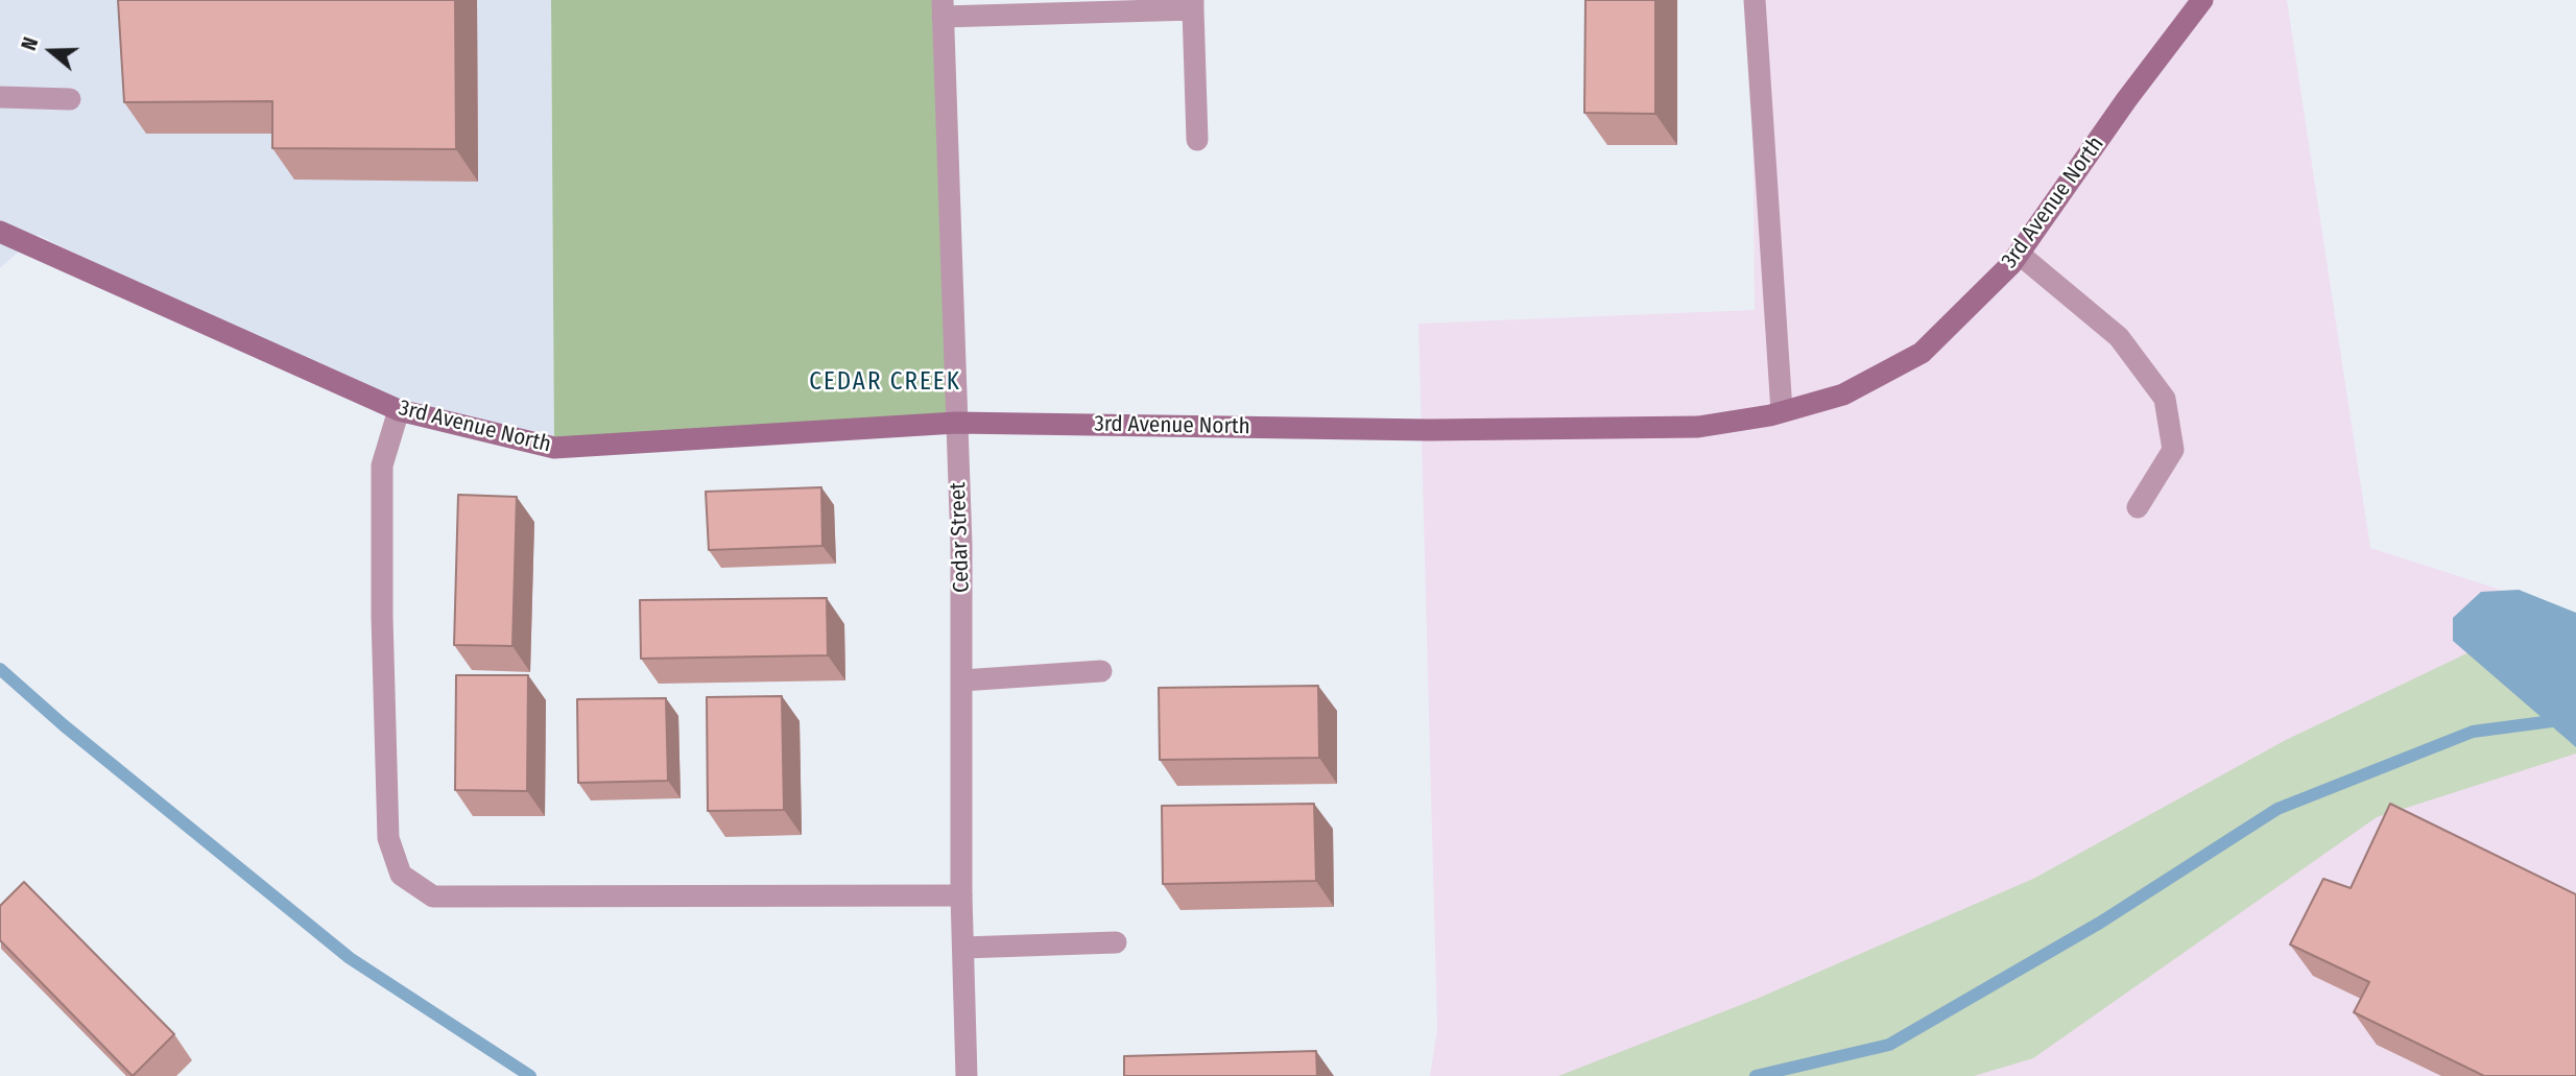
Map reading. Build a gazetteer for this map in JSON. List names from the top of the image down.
{
  "streets": {
    "street": ["3rd Avenue North", "Cedar Street"]
  },
  "crossings": [
    ["3rd Avenue North", "Cedar Street"]
  ],
  "districts": ["CEDAR CREEK"],
  "north": "left"
}
